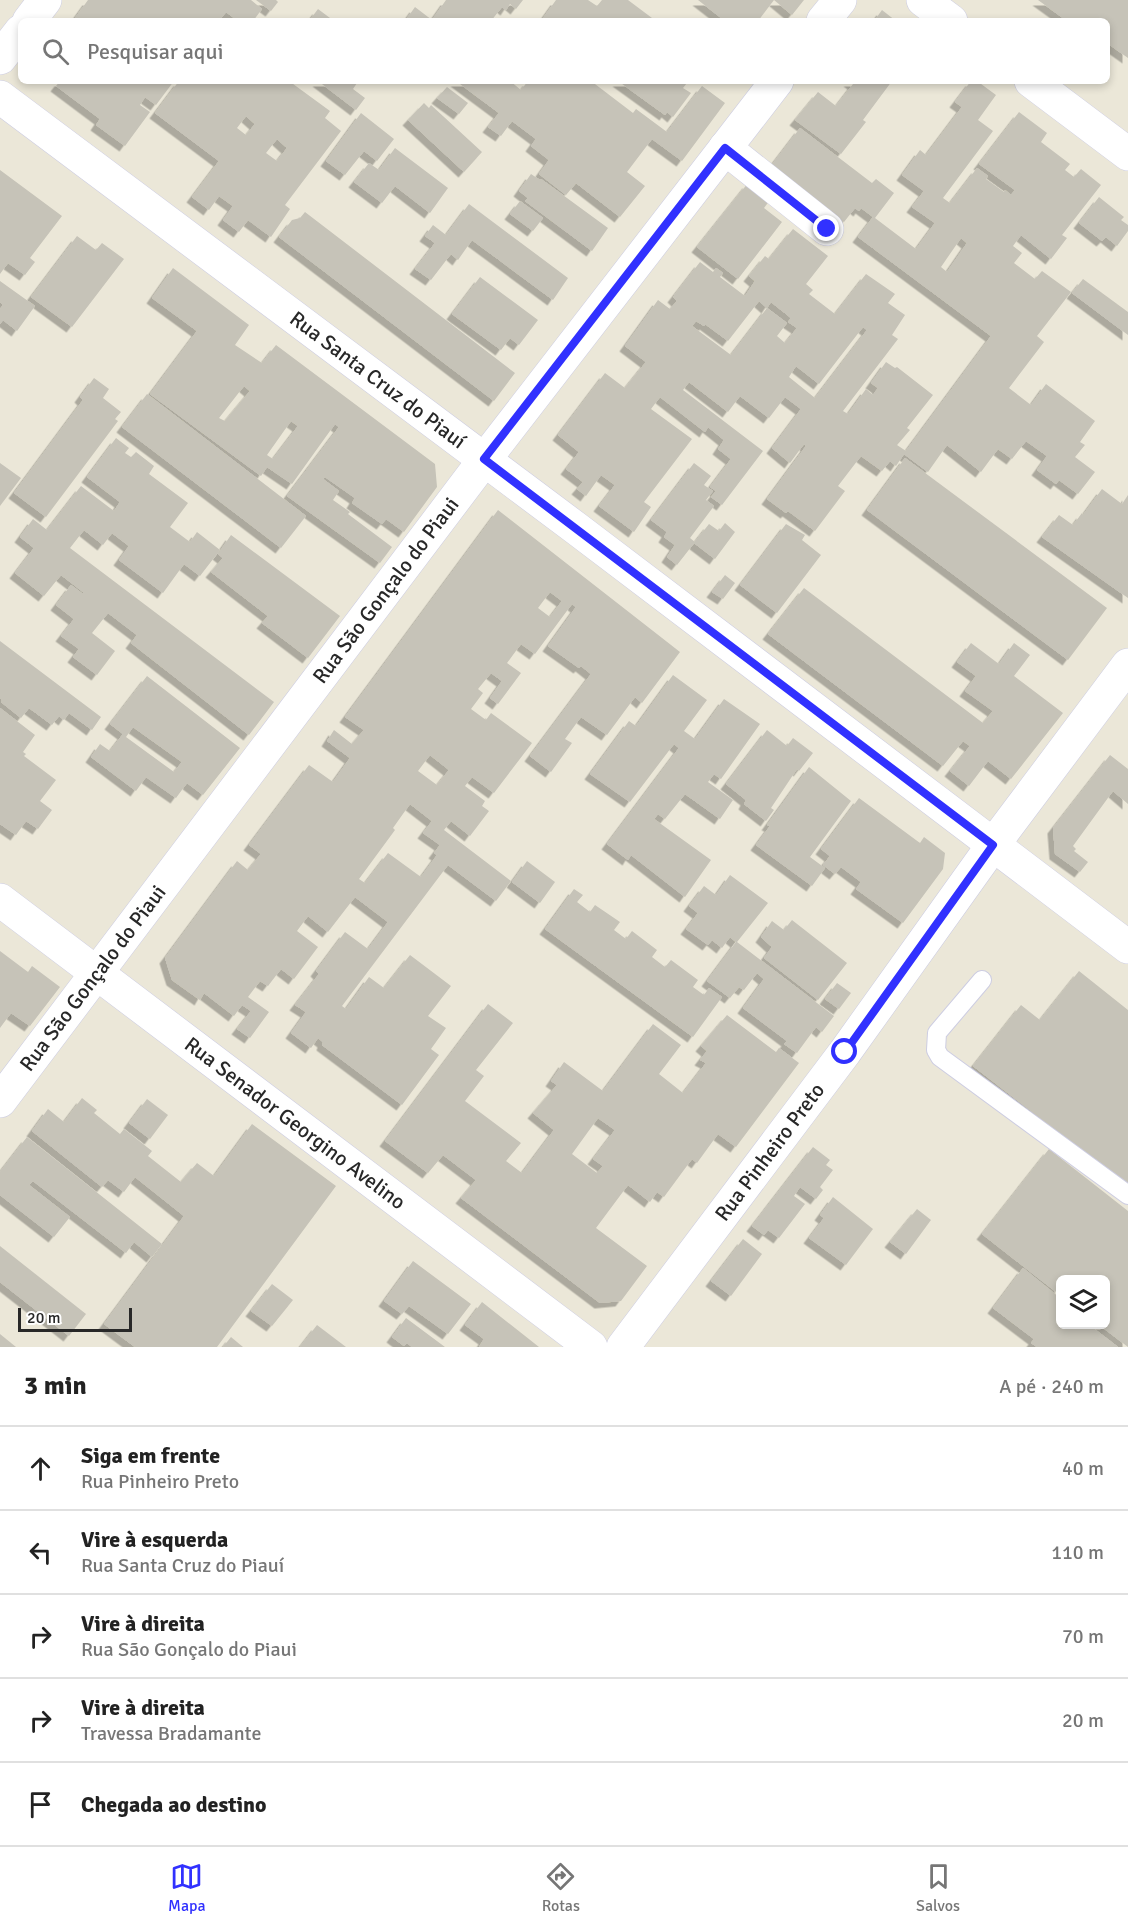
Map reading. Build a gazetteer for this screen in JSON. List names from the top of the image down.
{
  "streets": {
    "street": [
      "Rua Santa Cruz do Piauí",
      "Rua São Gonçalo do Piaui",
      "Rua Senador Georgino Avelino",
      "Rua Pinheiro Preto"
    ]
  },
  "crossings": [
    ["Rua Santa Cruz do Piauí", "Rua São Gonçalo do Piaui"],
    ["Rua Santa Cruz do Piauí", "Rua Pinheiro Preto"],
    ["Rua São Gonçalo do Piaui", "Rua Senador Georgino Avelino"]
  ],
  "scale_bar": "20 m",
  "page": {
    "search": "Pesquisar aqui",
    "scale": "20 m",
    "heading": ["3 min", "A pé · 240 m"],
    "list": [
      ["Siga em frente", "Rua Pinheiro Preto", "40 m"],
      ["Vire à esquerda", "Rua Santa Cruz do Piauí", "110 m"],
      ["Vire à direita", "Rua São Gonçalo do Piaui", "70 m"],
      ["Vire à direita", "Travessa Bradamante", "20 m"],
      "Chegada ao destino"
    ],
    "nav": ["Mapa", "Rotas", "Salvos"]
  }
}
